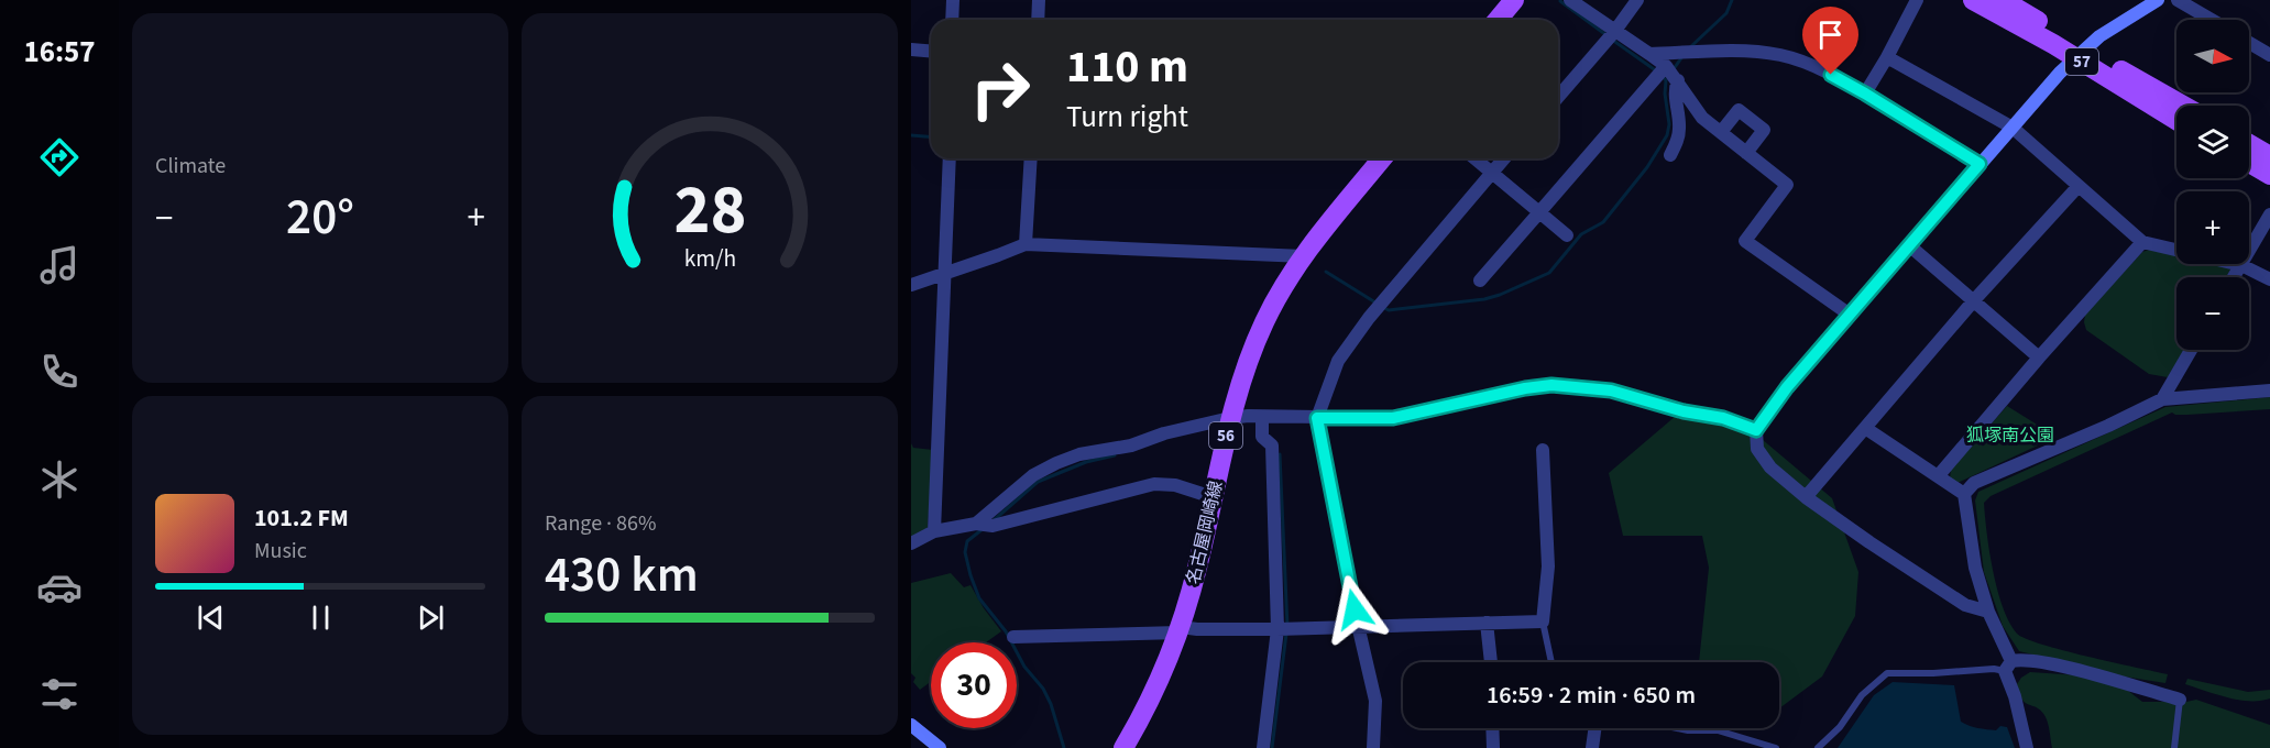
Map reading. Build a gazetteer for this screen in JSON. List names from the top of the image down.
{
  "streets": {
    "main road": ["57", "56", "名古屋岡崎線"]
  },
  "parks": ["狐塚南公園"],
  "north": "right",
  "page": {
    "tabs": "16:57",
    "tile": [
      "Climate",
      ["Range · 86%", "430 km"]
    ],
    "map_buttons": ["+", "−"],
    "turn": ["110 m", "Turn right"],
    "heat": ["−", "20°", "+"],
    "song": ["101.2 FM", "Music"],
    "limit": "30",
    "trip": "16:59 · 2 min · 650 m",
    "gauge": ["28", "km/h"]
  }
}
